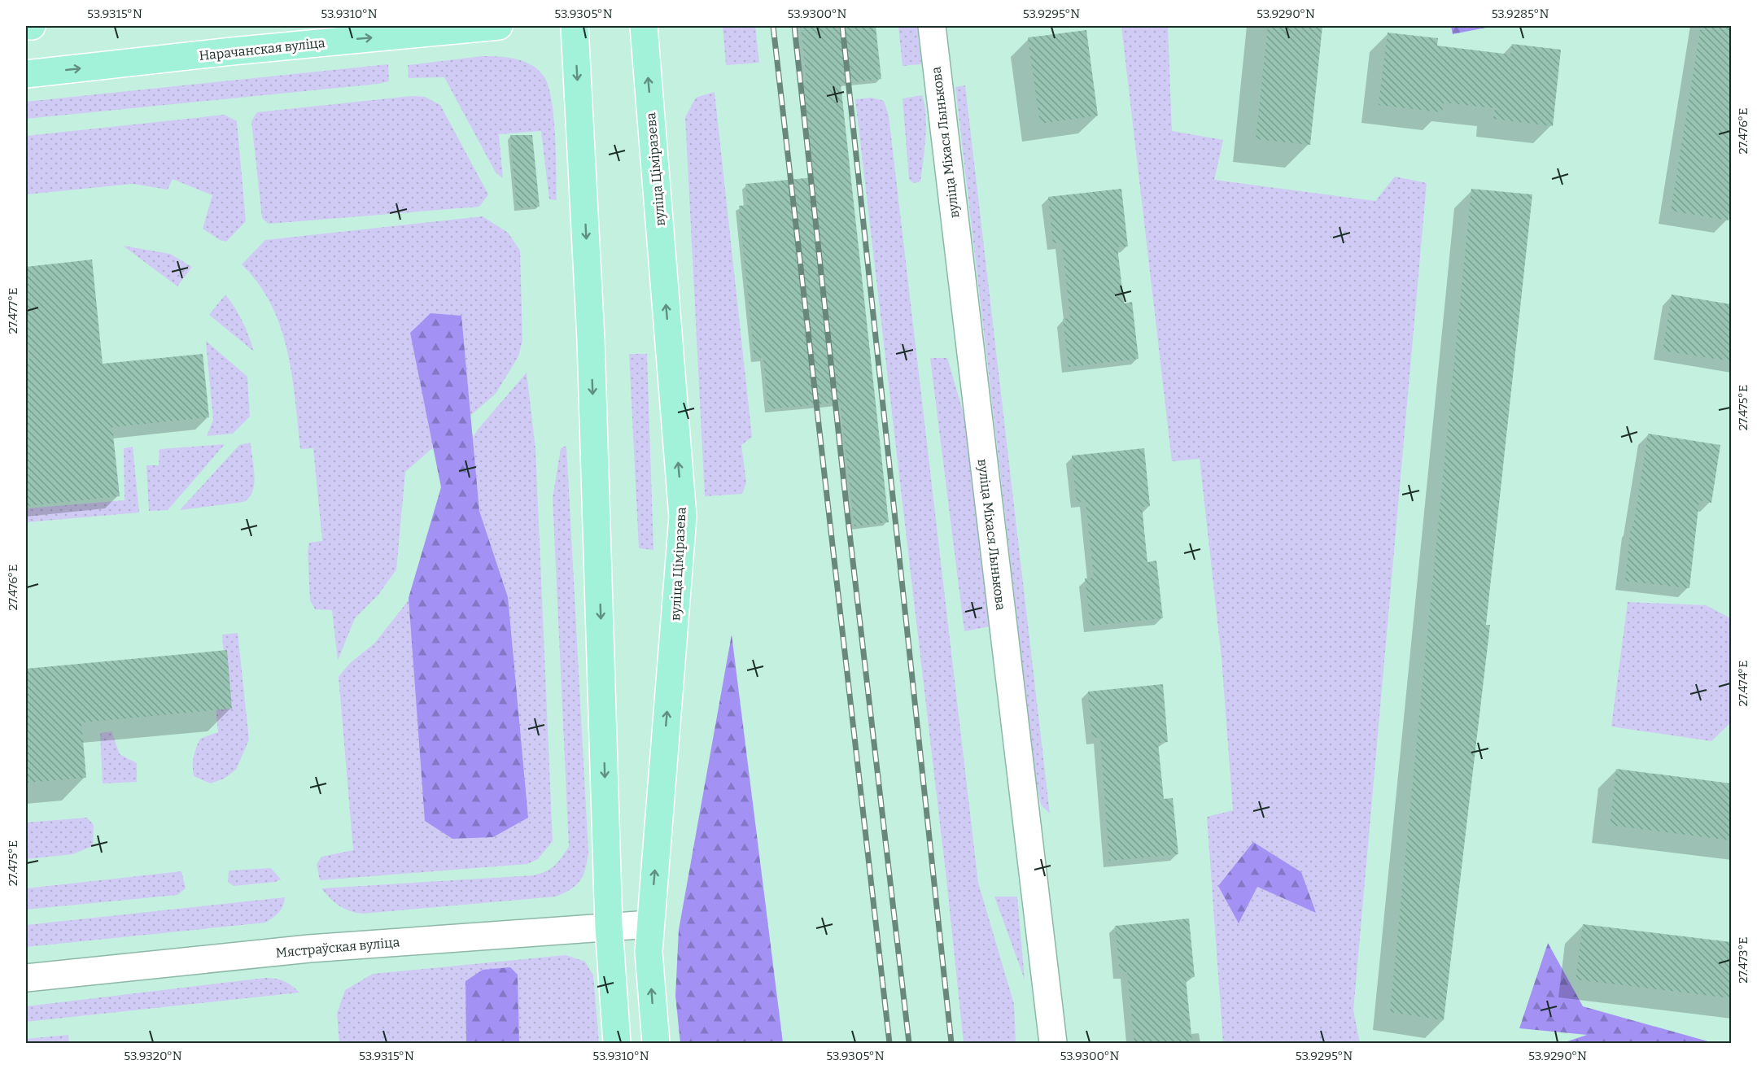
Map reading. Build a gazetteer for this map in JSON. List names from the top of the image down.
{
  "streets": {
    "main road": ["Нарачанская вуліца", "вуліца Ціміразева"],
    "street": ["вуліца Міхася Лынькова", "Мястраўская вуліца"]
  },
  "crossings": [
    ["вуліца Ціміразева", "Мястраўская вуліца"]
  ],
  "one_way": ["Нарачанская вуліца"],
  "coordinates": [
    "53.9315°N",
    "53.9310°N",
    "53.9305°N",
    "53.9300°N",
    "53.9295°N",
    "53.9290°N",
    "53.9285°N",
    "27.476°E",
    "27.477°E",
    "27.475°E",
    "27.474°E",
    "27.473°E",
    "53.9320°N"
  ]
}
